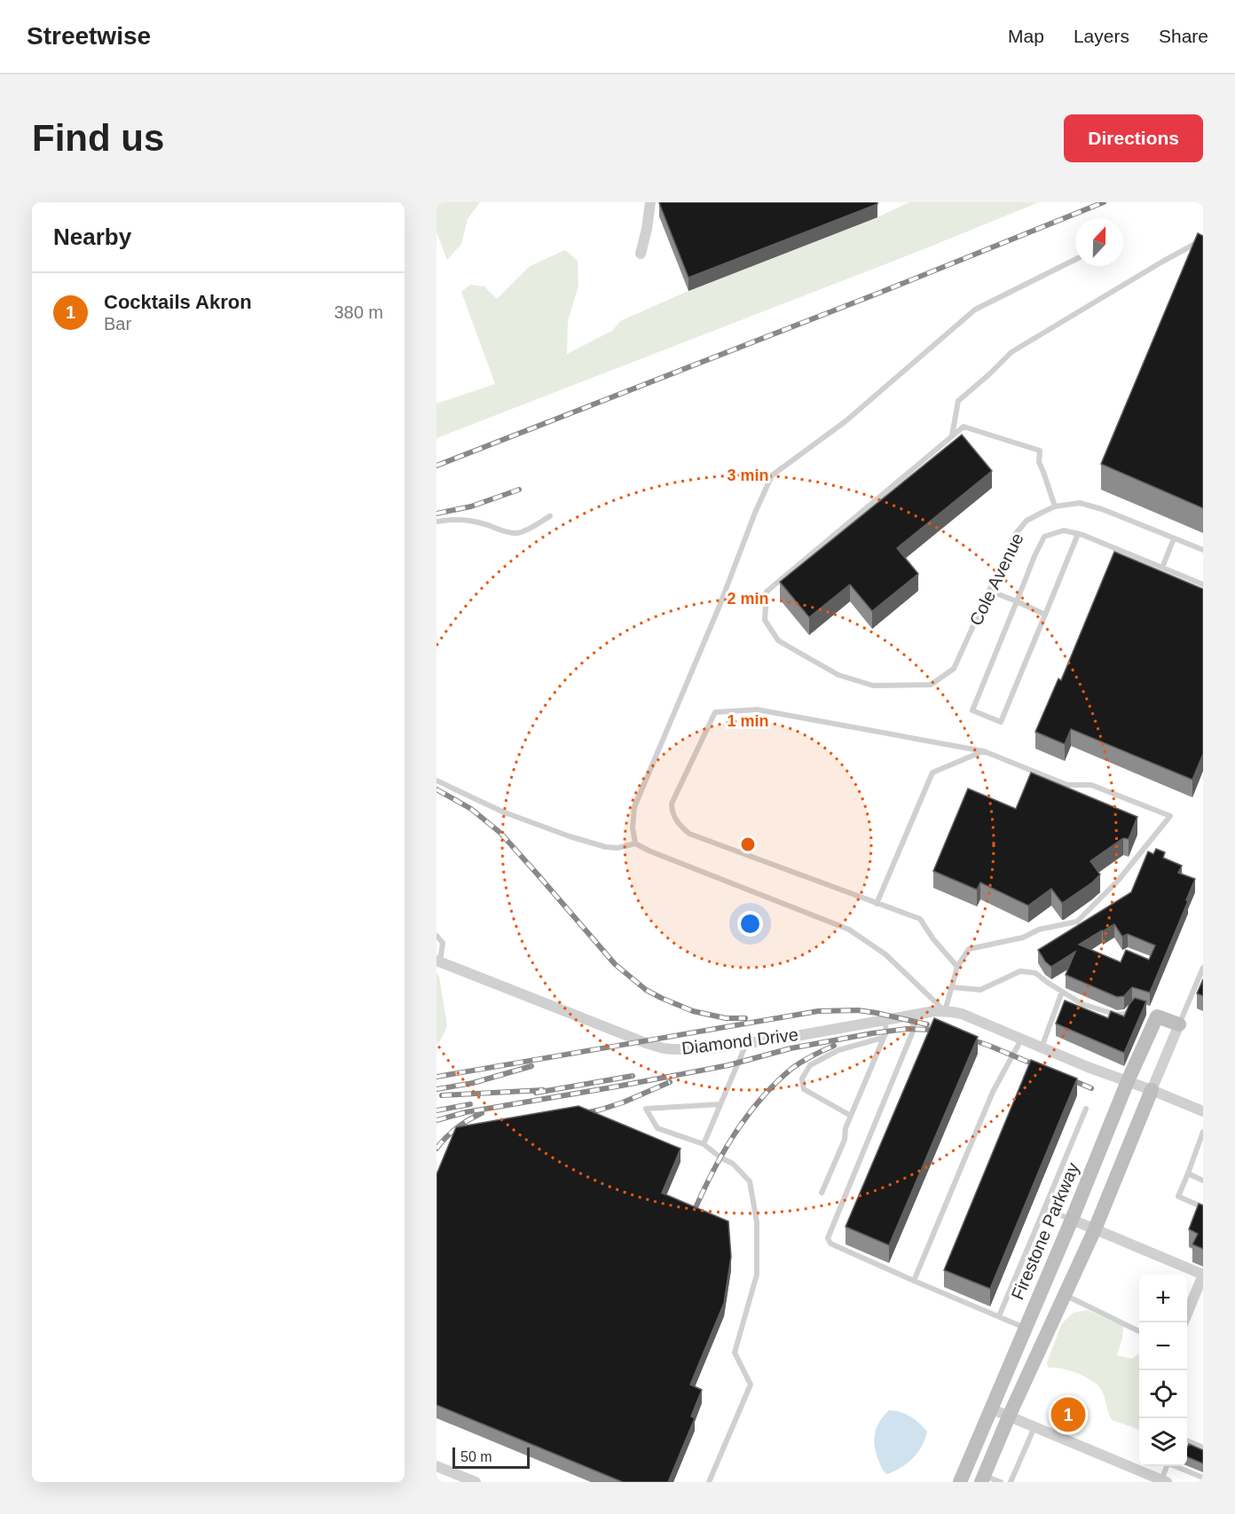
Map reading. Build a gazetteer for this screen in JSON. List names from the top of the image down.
{
  "streets": {
    "street": ["Diamond Drive", "Firestone Parkway"],
    "lane": ["Cole Avenue"]
  },
  "crossings": [
    ["Diamond Drive", "Firestone Parkway"]
  ],
  "scale_bar": "50 m",
  "north": "top",
  "page": {
    "header": "Streetwise",
    "nav": ["Map", "Layers", "Share"],
    "buttons": "Directions",
    "title": "Find us",
    "heading": "Nearby",
    "list": [
      {
        "mark": "1",
        "name": "Cocktails Akron",
        "note": "Bar",
        "value": "380 m"
      }
    ],
    "map_buttons": ["+", "−"],
    "pins": "1",
    "scale": "50 m"
  },
  "rings": ["3 min", "2 min", "1 min"]
}
